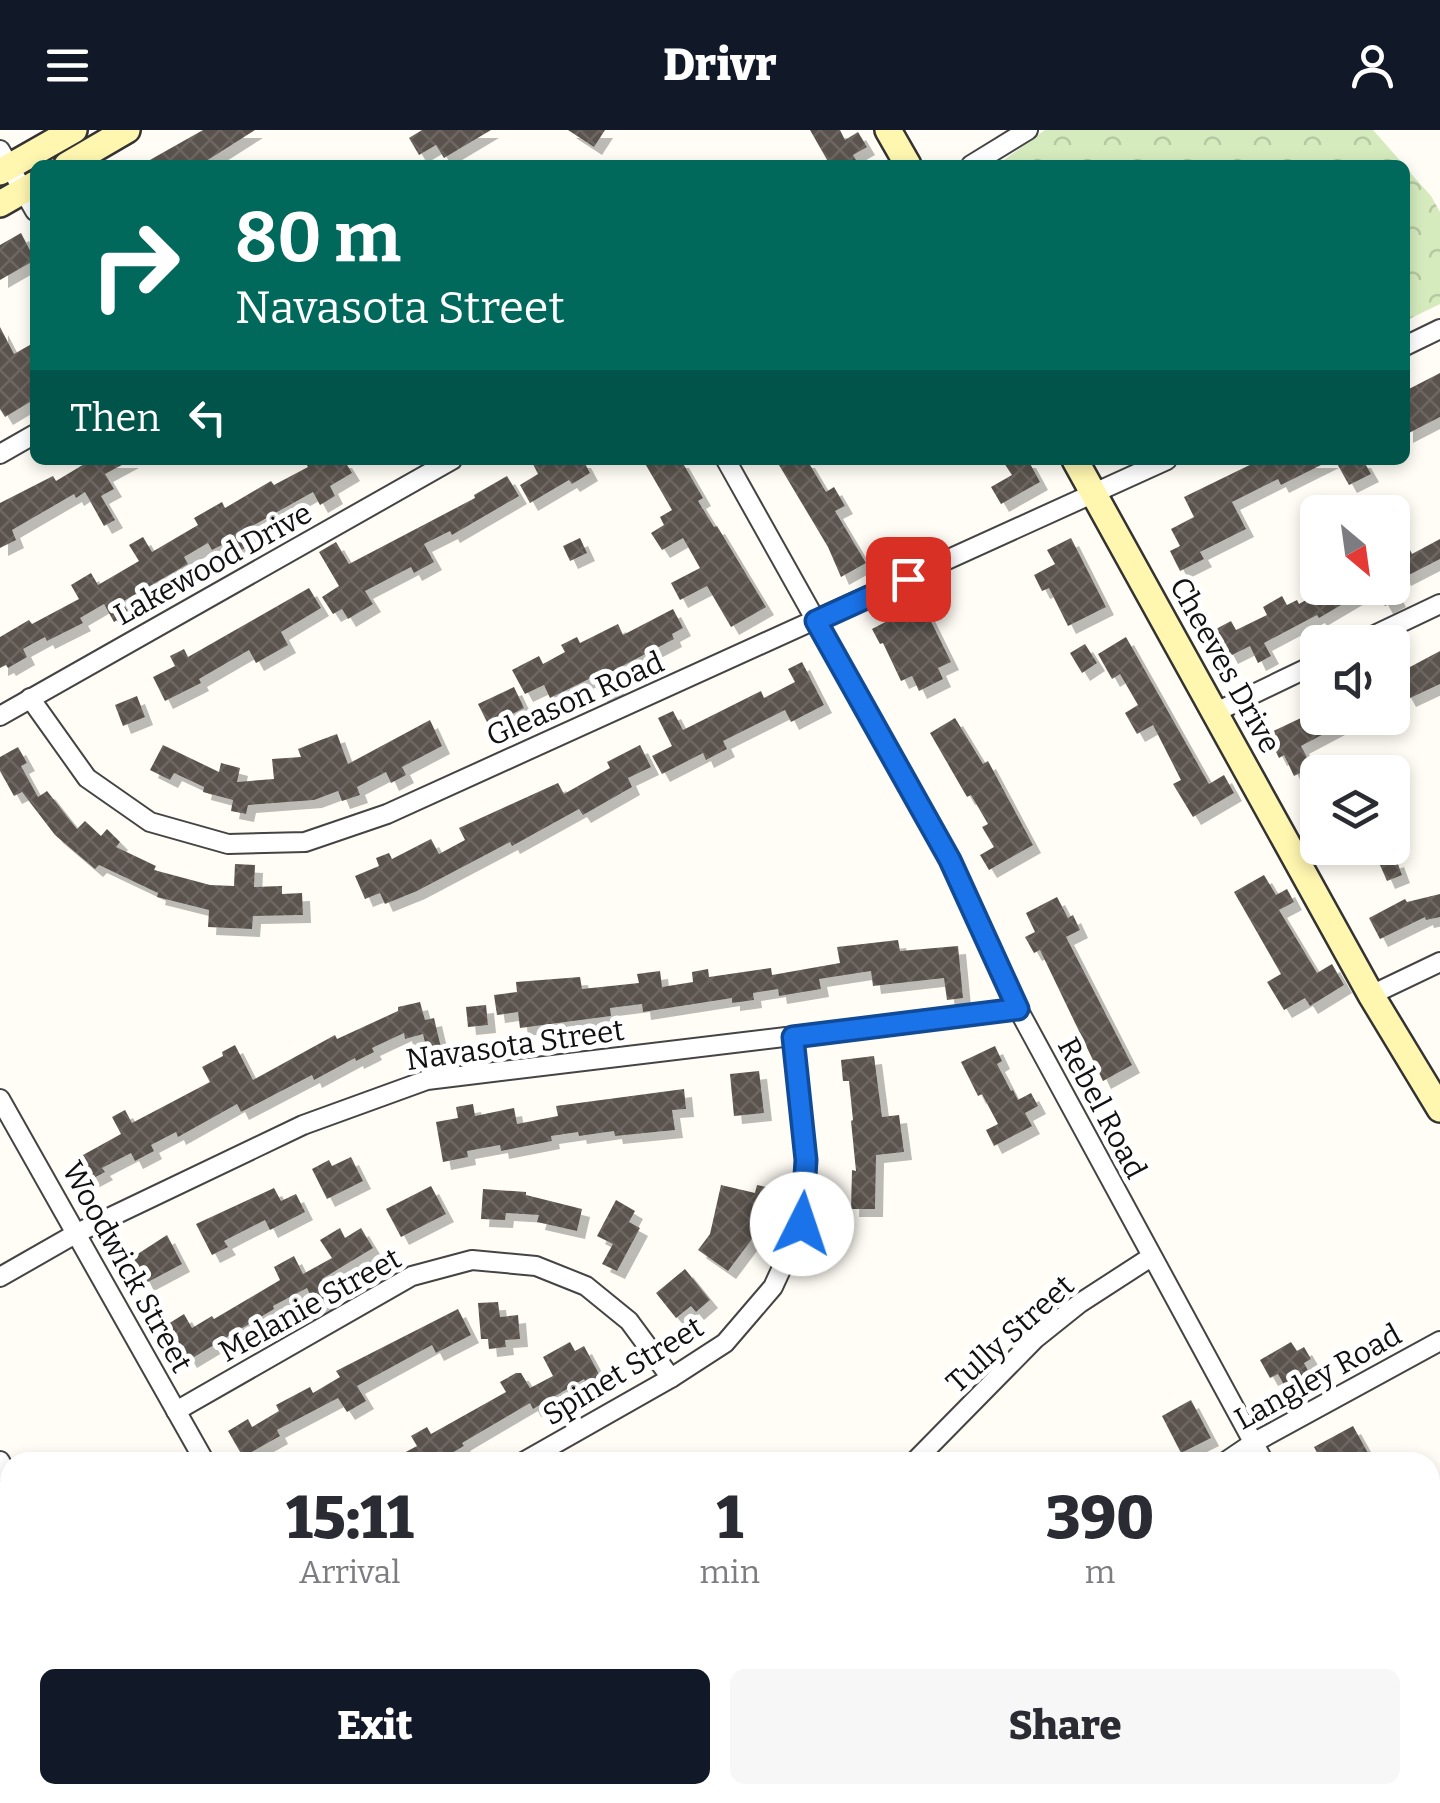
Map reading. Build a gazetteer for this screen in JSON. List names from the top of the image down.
{
  "streets": {
    "street": [
      "Lakewood Drive",
      "Cheeves Drive",
      "Gleason Road",
      "Navasota Street",
      "Rebel Road",
      "Woodwick Street",
      "Melanie Street",
      "Tully Street",
      "Spinet Street",
      "Langley Road"
    ]
  },
  "crossings": [
    ["Lakewood Drive", "Gleason Road"],
    ["Cheeves Drive", "Gleason Road"],
    ["Gleason Road", "Rebel Road"],
    ["Navasota Street", "Rebel Road"],
    ["Navasota Street", "Woodwick Street"],
    ["Navasota Street", "Spinet Street"],
    ["Rebel Road", "Tully Street"],
    ["Rebel Road", "Langley Road"],
    ["Woodwick Street", "Melanie Street"],
    ["Melanie Street", "Spinet Street"]
  ],
  "north": "bottom right",
  "page": {
    "header": "Drivr",
    "turn": ["80 m", "Navasota Street"],
    "then": "Then",
    "eta": [
      "15:11",
      "Arrival",
      "1",
      "min",
      "390",
      "m"
    ],
    "buttons": ["Exit", "Share"]
  }
}
